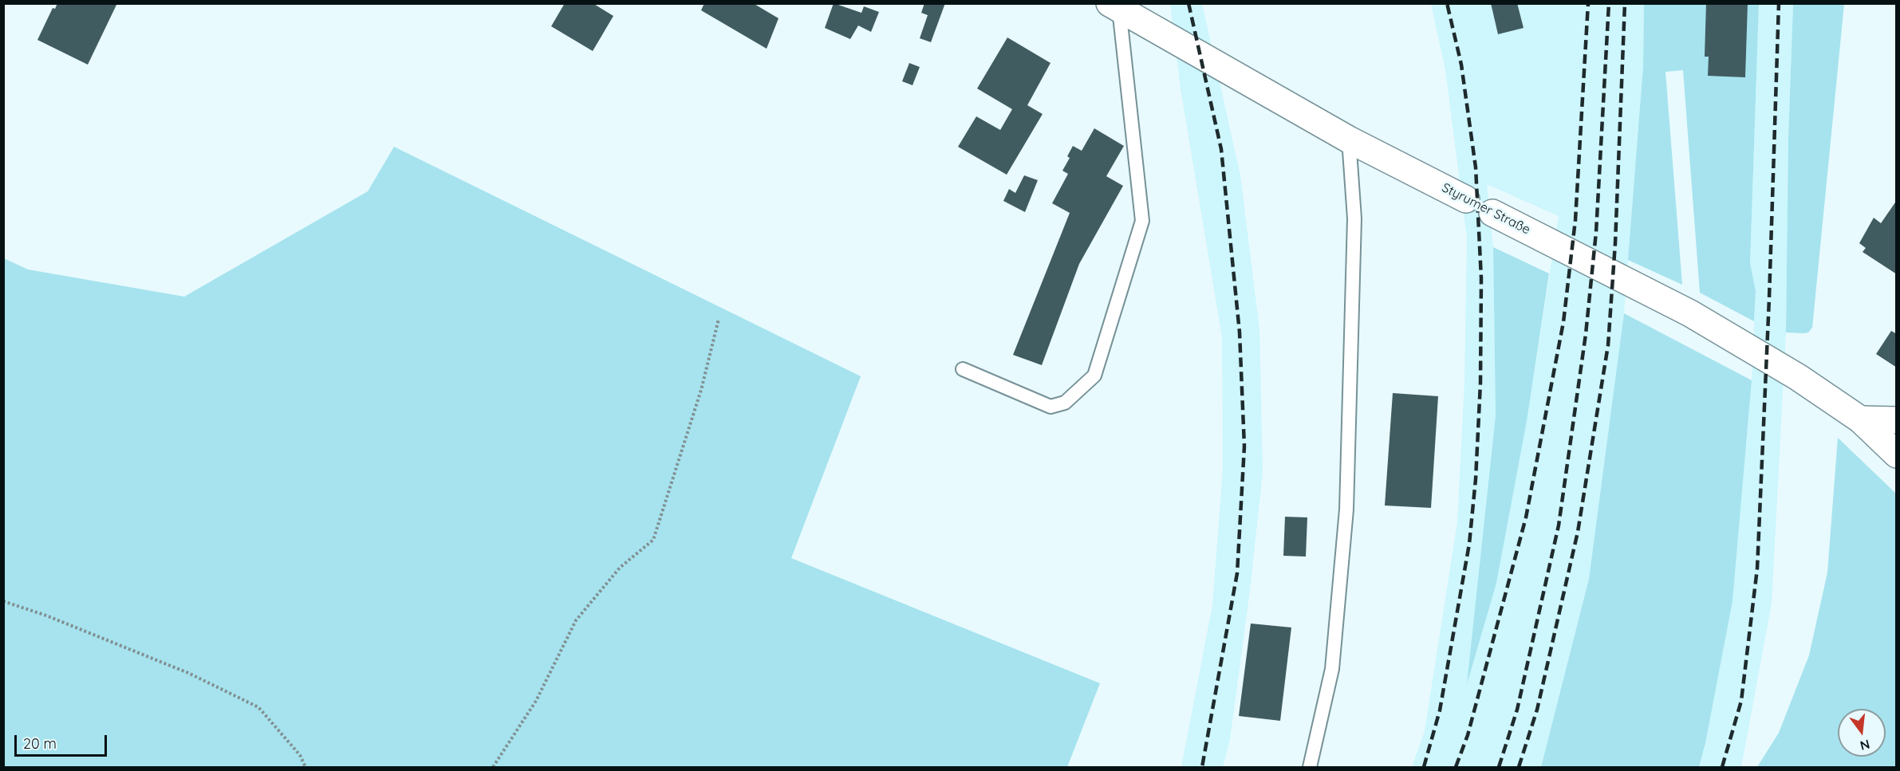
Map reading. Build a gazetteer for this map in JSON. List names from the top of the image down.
{
  "streets": {
    "street": ["Styrumer Straße"]
  },
  "scale_bar": "20 m",
  "north": "bottom"
}
